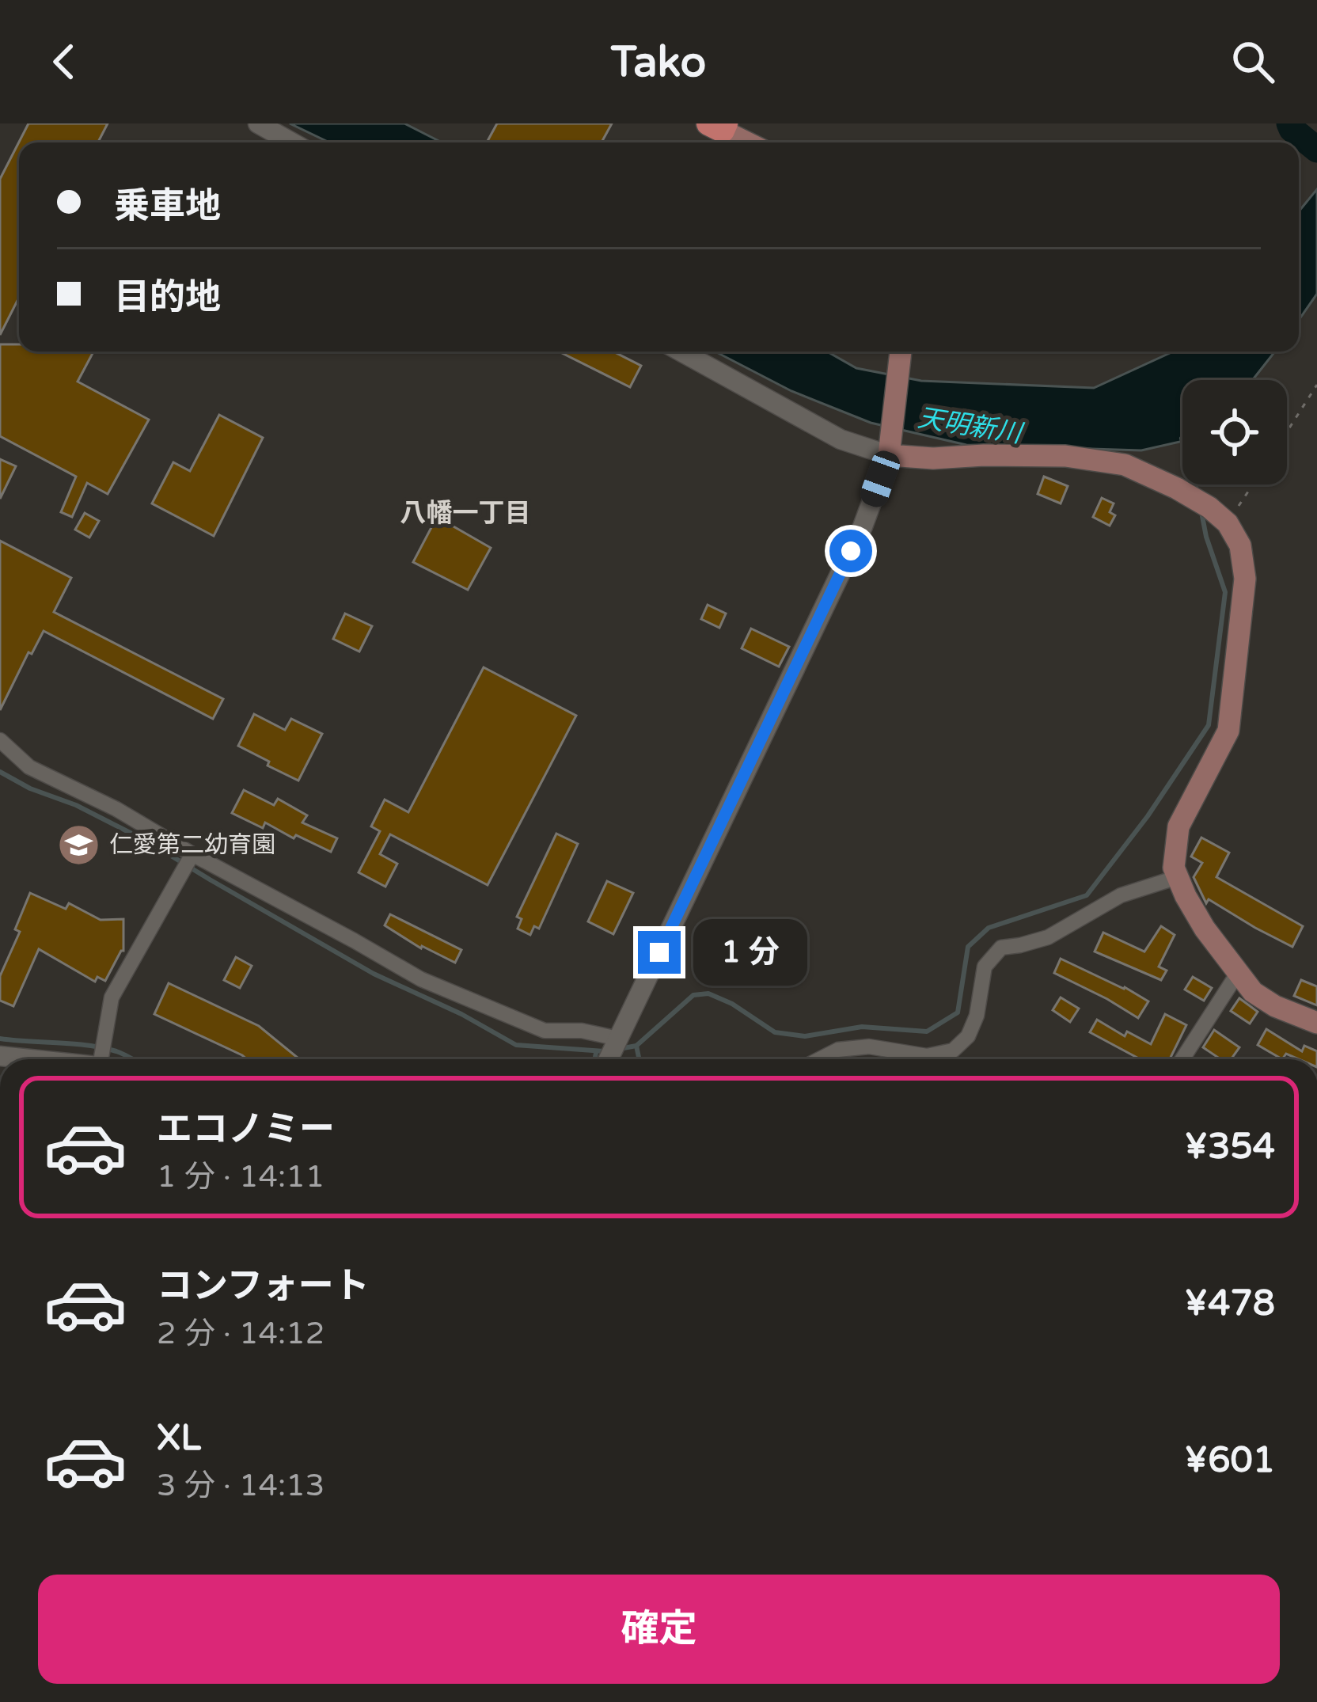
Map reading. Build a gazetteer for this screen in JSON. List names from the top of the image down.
{
  "districts": ["八幡一丁目"],
  "water": ["天明新川"],
  "places": {
    "school or university": ["仁愛第二幼育園"]
  },
  "page": {
    "header": "Tako",
    "banner": ["乗車地", "目的地"],
    "bubble": "1 分",
    "list": [
      {
        "name": "エコノミー",
        "note": "1 分 · 14:11",
        "value": "¥354"
      },
      {
        "name": "コンフォート",
        "note": "2 分 · 14:12",
        "value": "¥478"
      },
      {
        "name": "XL",
        "note": "3 分 · 14:13",
        "value": "¥601"
      }
    ],
    "buttons": "確定"
  }
}
